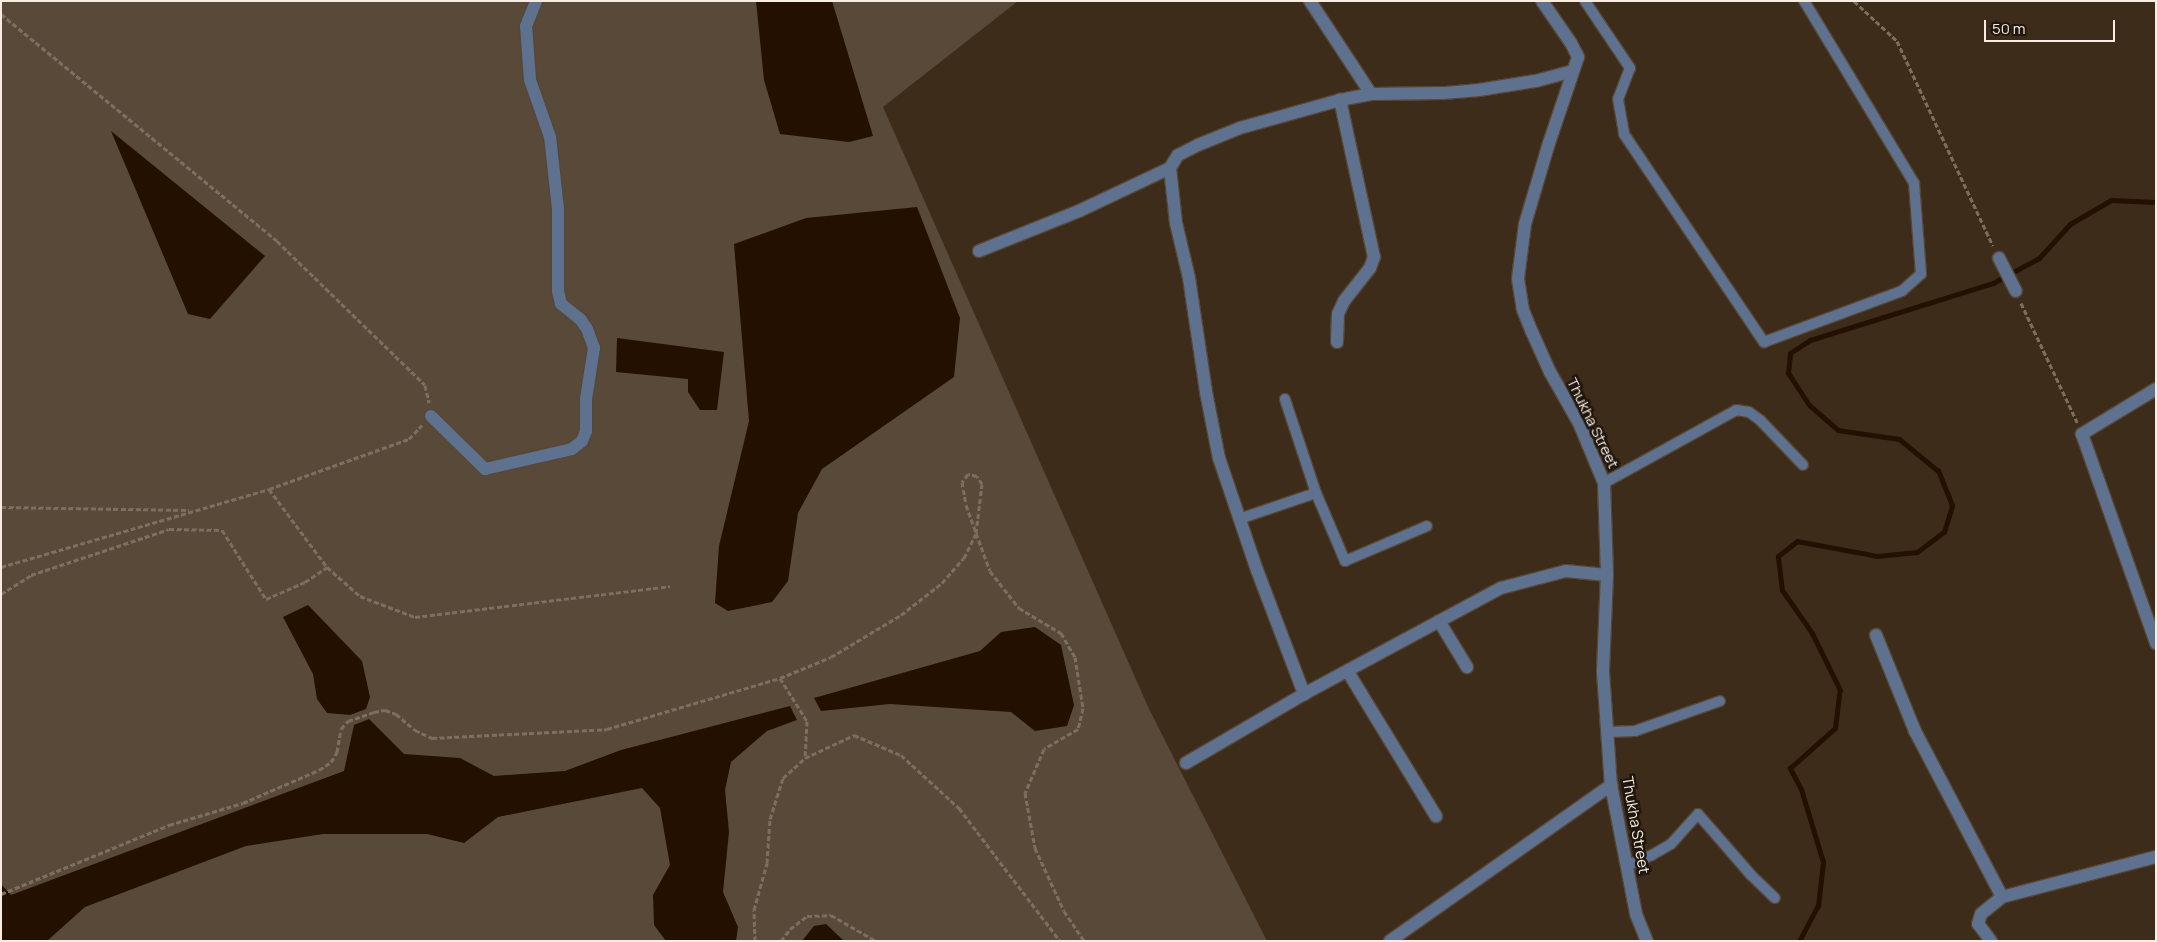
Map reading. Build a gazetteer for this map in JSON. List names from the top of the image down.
{
  "streets": {
    "street": ["Thukha Street"]
  },
  "scale_bar": "50 m"
}
